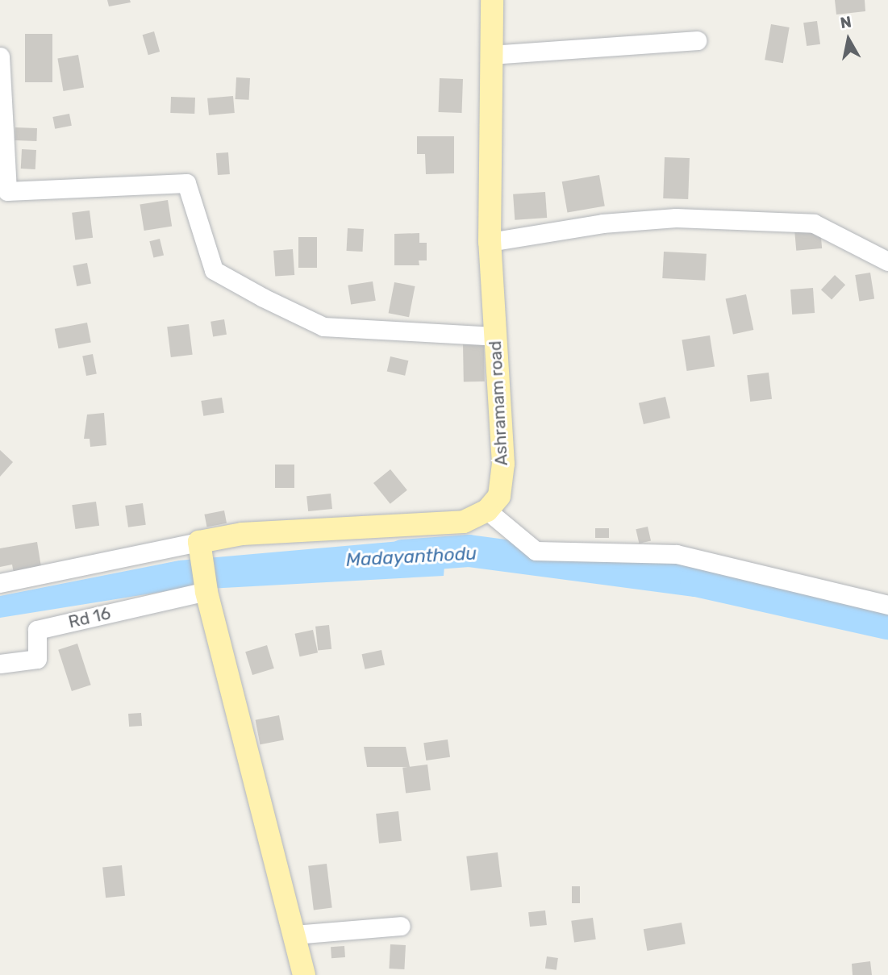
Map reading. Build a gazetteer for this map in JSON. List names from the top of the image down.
{
  "streets": {
    "main road": ["Ashramam road"],
    "street": ["Rd 16"]
  },
  "water": ["Madayanthodu"],
  "north": "top"
}
